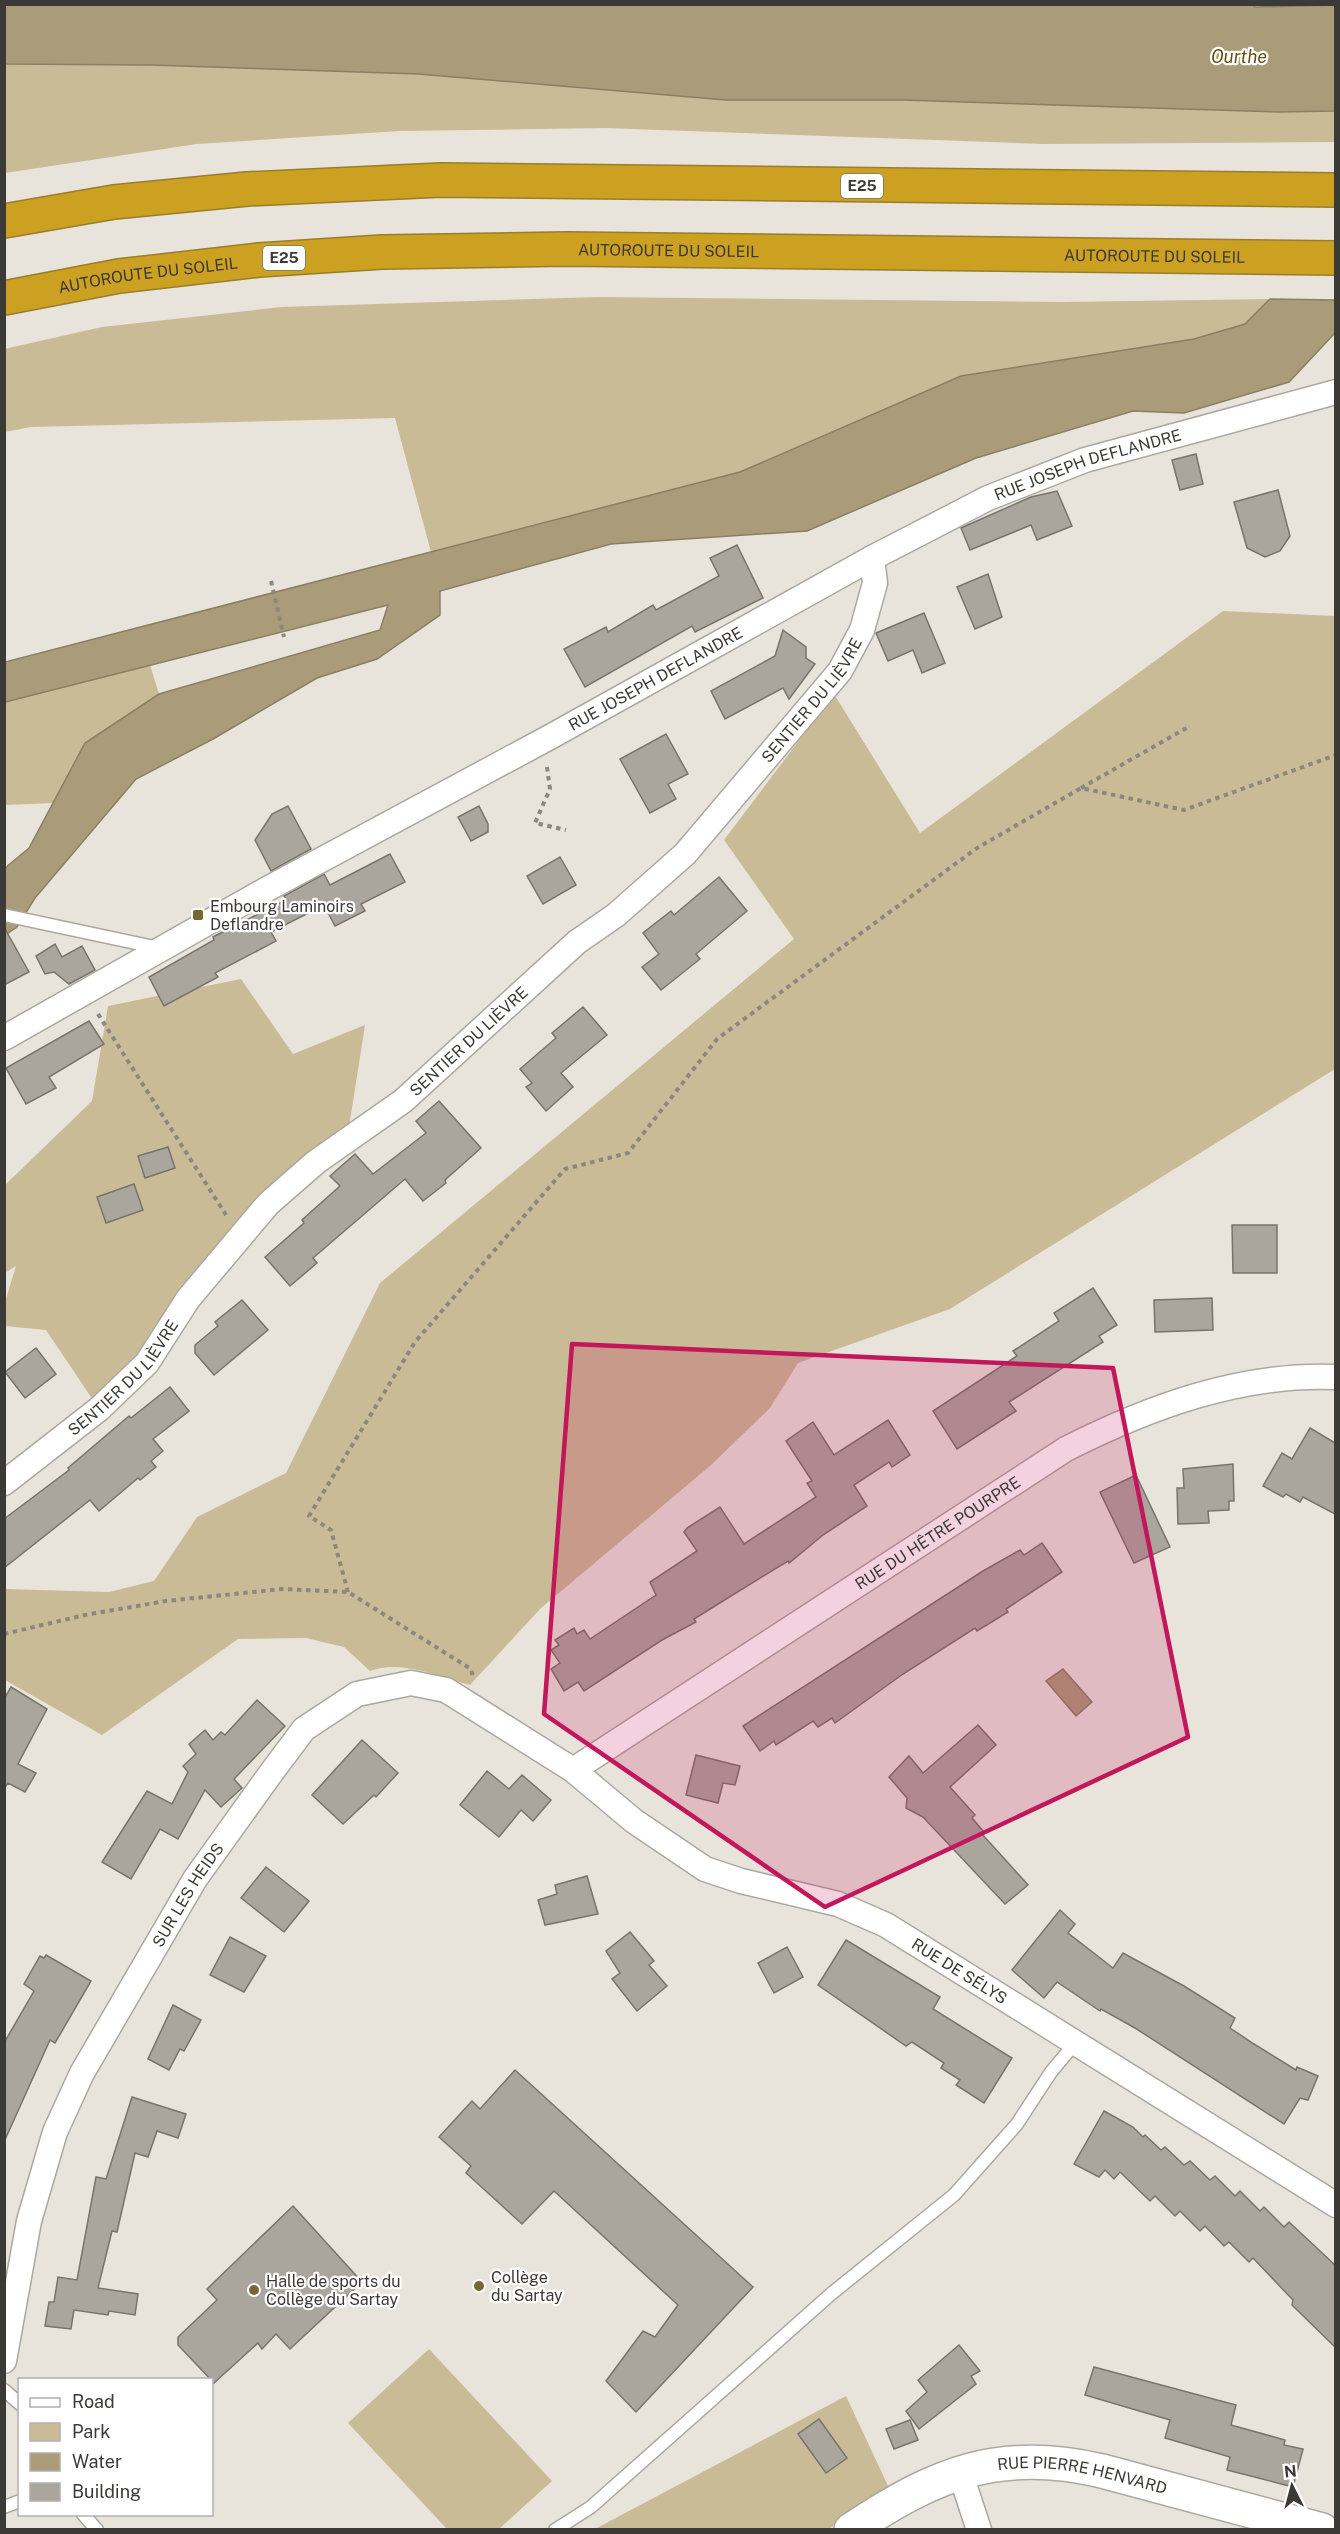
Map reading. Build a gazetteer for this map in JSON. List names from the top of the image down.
{
  "streets": {
    "highway": ["E25", "AUTOROUTE DU SOLEIL"],
    "main road": ["RUE PIERRE HENVARD"],
    "street": [
      "RUE JOSEPH DEFLANDRE",
      "SENTIER DU LIÈVRE",
      "RUE DU HÊTRE POURPRE",
      "SUR LES HEIDS",
      "RUE DE SÉLYS"
    ]
  },
  "crossings": [
    ["RUE JOSEPH DEFLANDRE", "SENTIER DU LIÈVRE"],
    ["RUE DU HÊTRE POURPRE", "SUR LES HEIDS"],
    ["RUE DU HÊTRE POURPRE", "RUE DE SÉLYS"],
    ["SUR LES HEIDS", "RUE DE SÉLYS"]
  ],
  "water": ["Ourthe"],
  "places": {
    "transit": ["Embourg Laminoirs Deflandre"],
    "other": ["Collège du Sartay", "Halle de sports du Collège du Sartay"]
  },
  "legend": [
    "Road",
    "Park",
    "Water",
    "Building"
  ],
  "north": "top"
}
